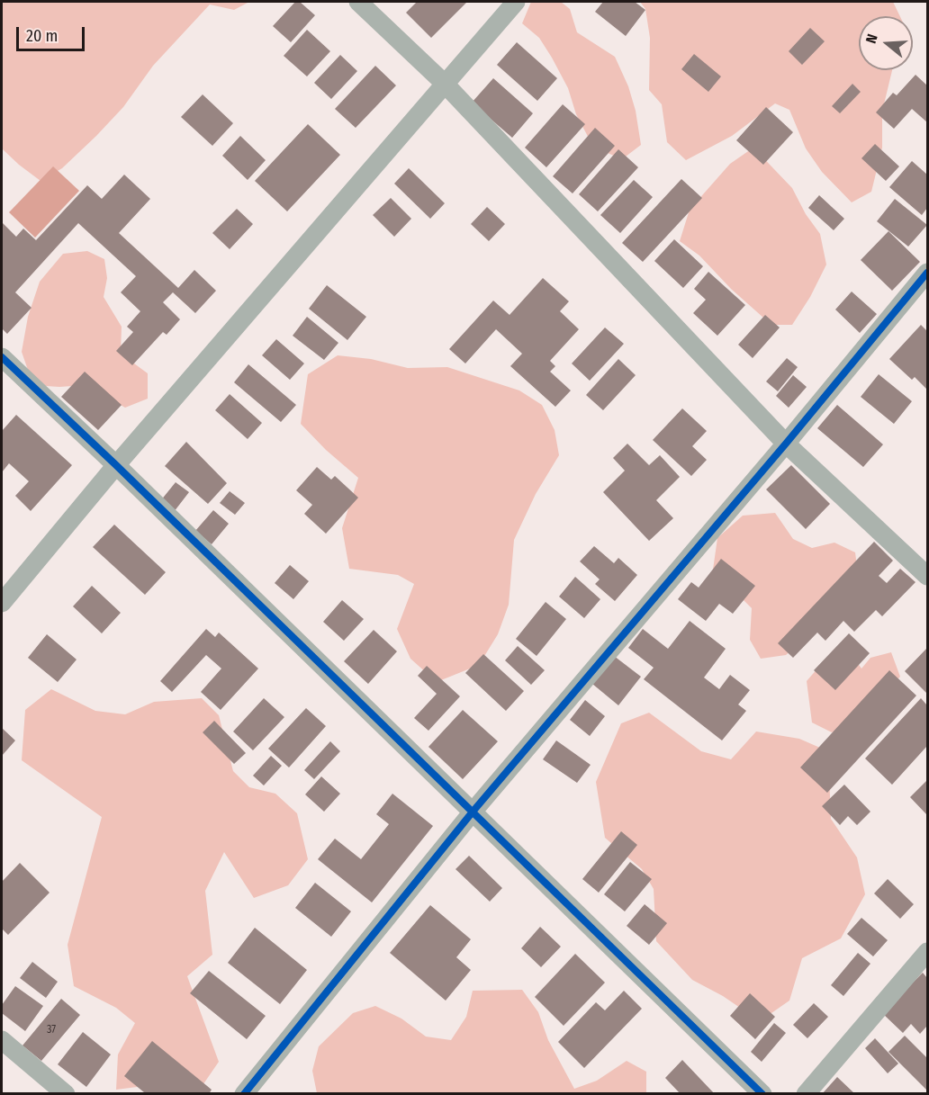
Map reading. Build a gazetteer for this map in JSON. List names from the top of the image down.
{
  "house_numbers": ["37"],
  "scale_bar": "20 m",
  "north": "left"
}
